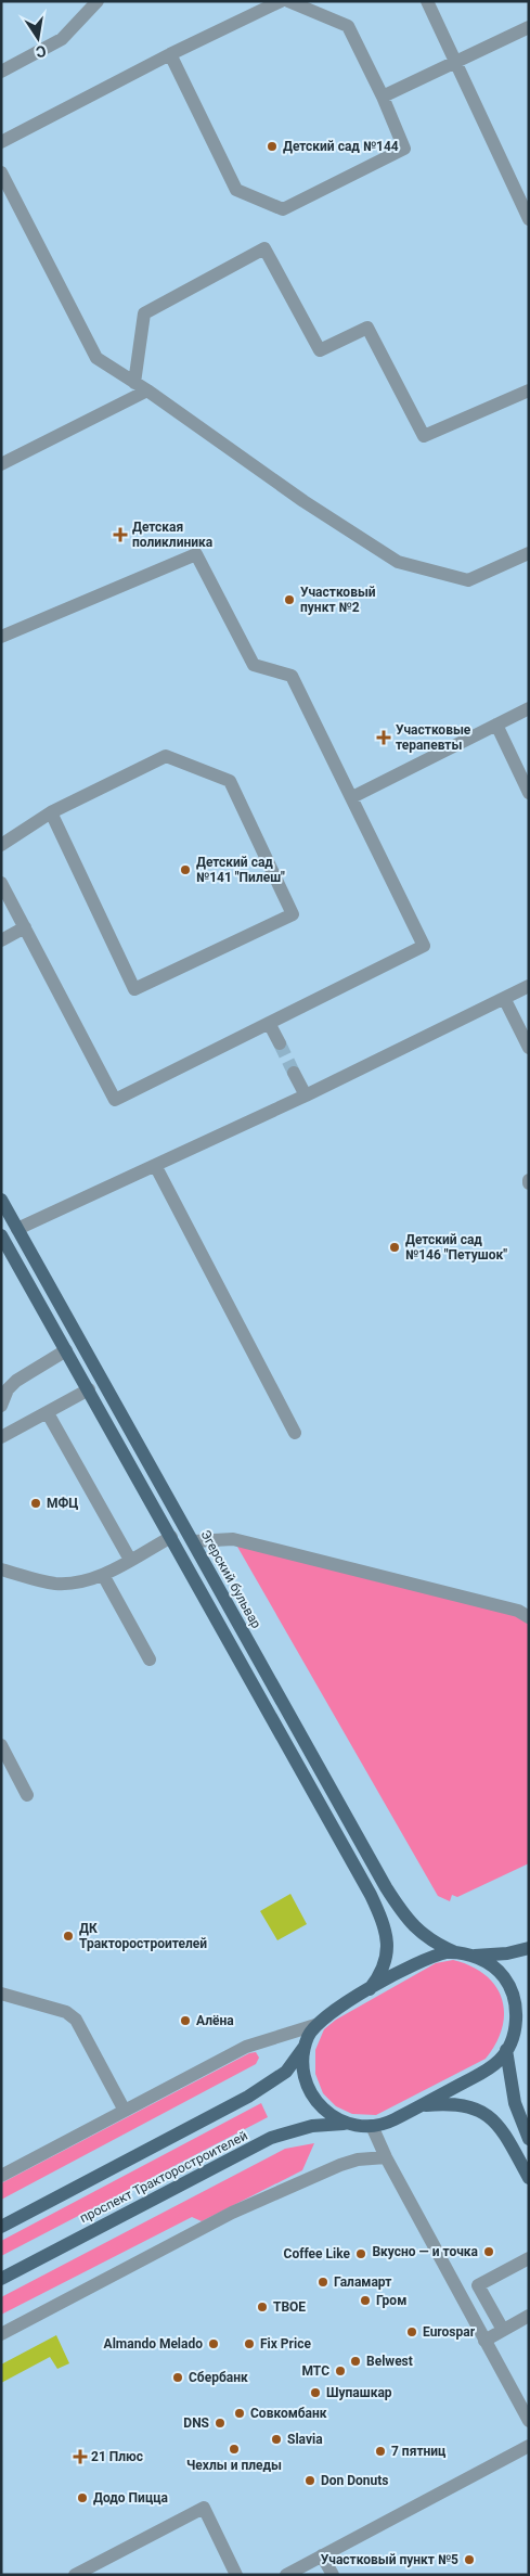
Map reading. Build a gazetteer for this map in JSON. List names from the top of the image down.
{
  "streets": {
    "main road": ["Эгерский бульвар", "проспект Тракторостроителей"]
  },
  "crossings": [
    ["Эгерский бульвар", "проспект Тракторостроителей"]
  ],
  "places": {
    "other": [
      "Детский сад №144",
      "Участковый пункт №2",
      "Детский сад №141 \"Пилеш\"",
      "Детский сад №146 \"Петушок\"",
      "МФЦ",
      "ДК Тракторостроителей",
      "Алёна",
      "Вкусно — и точка",
      "Coffee Like",
      "Галамарт",
      "Гром",
      "ТВОЕ",
      "Eurospar",
      "Almando Melado",
      "Fix Price",
      "Belwest",
      "МТС",
      "Сбербанк",
      "Шупашкар",
      "Совкомбанк",
      "DNS",
      "Slavia",
      "Чехлы и пледы",
      "7 пятниц",
      "Don Donuts",
      "Додо Пицца",
      "Участковый пункт №5"
    ],
    "health": ["Детская поликлиника", "Участковые терапевты", "21 Плюс"]
  },
  "north": "bottom"
}
